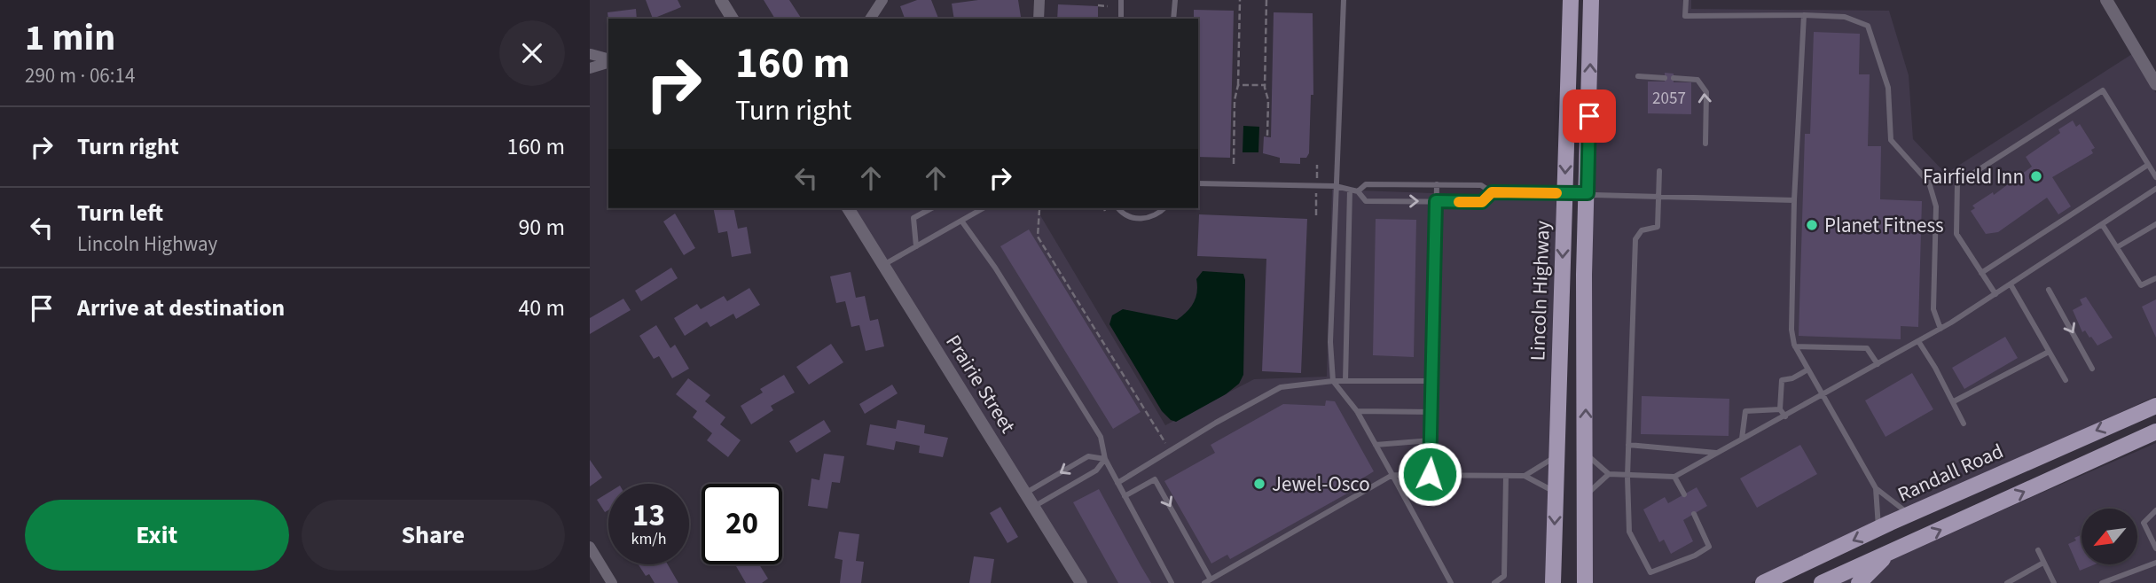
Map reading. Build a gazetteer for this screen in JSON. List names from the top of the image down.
{
  "streets": {
    "main road": ["Lincoln Highway", "Randall Road"],
    "street": ["Prairie Street"]
  },
  "places": ["Fairfield Inn", "Planet Fitness", "Jewel-Osco"],
  "house_numbers": ["2057"],
  "north": "bottom left",
  "page": {
    "heading": ["1 min", "290 m · 06:14"],
    "turn": ["160 m", "Turn right"],
    "list": [
      {
        "name": "Turn right",
        "value": "160 m"
      },
      {
        "name": "Turn left",
        "note": "Lincoln Highway",
        "value": "90 m"
      },
      {
        "name": "Arrive at destination",
        "value": "40 m"
      }
    ],
    "speed": "13 km/h",
    "limit": "20",
    "buttons": ["Exit", "Share"]
  }
}
